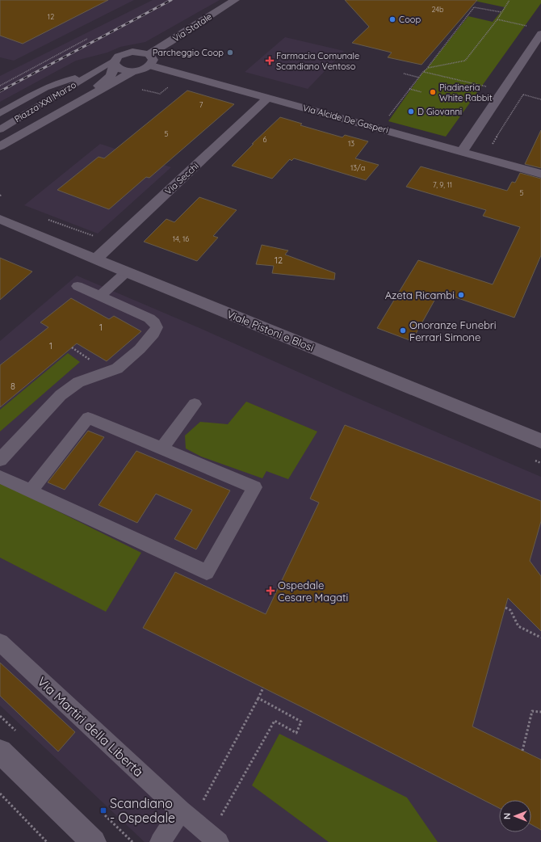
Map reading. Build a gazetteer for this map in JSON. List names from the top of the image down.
{
  "streets": {
    "street": [
      "Via Statale",
      "Via Alcide De Gasperi",
      "Via Secchi",
      "Viale Pistoni e Blosi"
    ],
    "lane": ["Piazza XXI Marzo", "Via Martiri della Libertà"]
  },
  "crossings": [
    ["Via Statale", "Piazza XXI Marzo"],
    ["Via Statale", "Via Alcide De Gasperi"],
    ["Via Alcide De Gasperi", "Via Secchi"],
    ["Via Secchi", "Viale Pistoni e Blosi"]
  ],
  "places": {
    "other": [
      "Coop",
      "Parcheggio Coop",
      "Piadineria White Rabbit",
      "D Giovanni",
      "Azeta Ricambi",
      "Onoranze Funebri Ferrari Simone"
    ],
    "health": ["Farmacia Comunale Scandiano Ventoso", "Ospedale Cesare Magati"],
    "transit": ["Scandiano - Ospedale"]
  },
  "house_numbers": [
    "24b",
    "12",
    "7",
    "5",
    "6",
    "13",
    "13/a",
    "7, 9, 11",
    "5",
    "14, 16",
    "12",
    "1",
    "1",
    "8"
  ],
  "north": "left"
}
